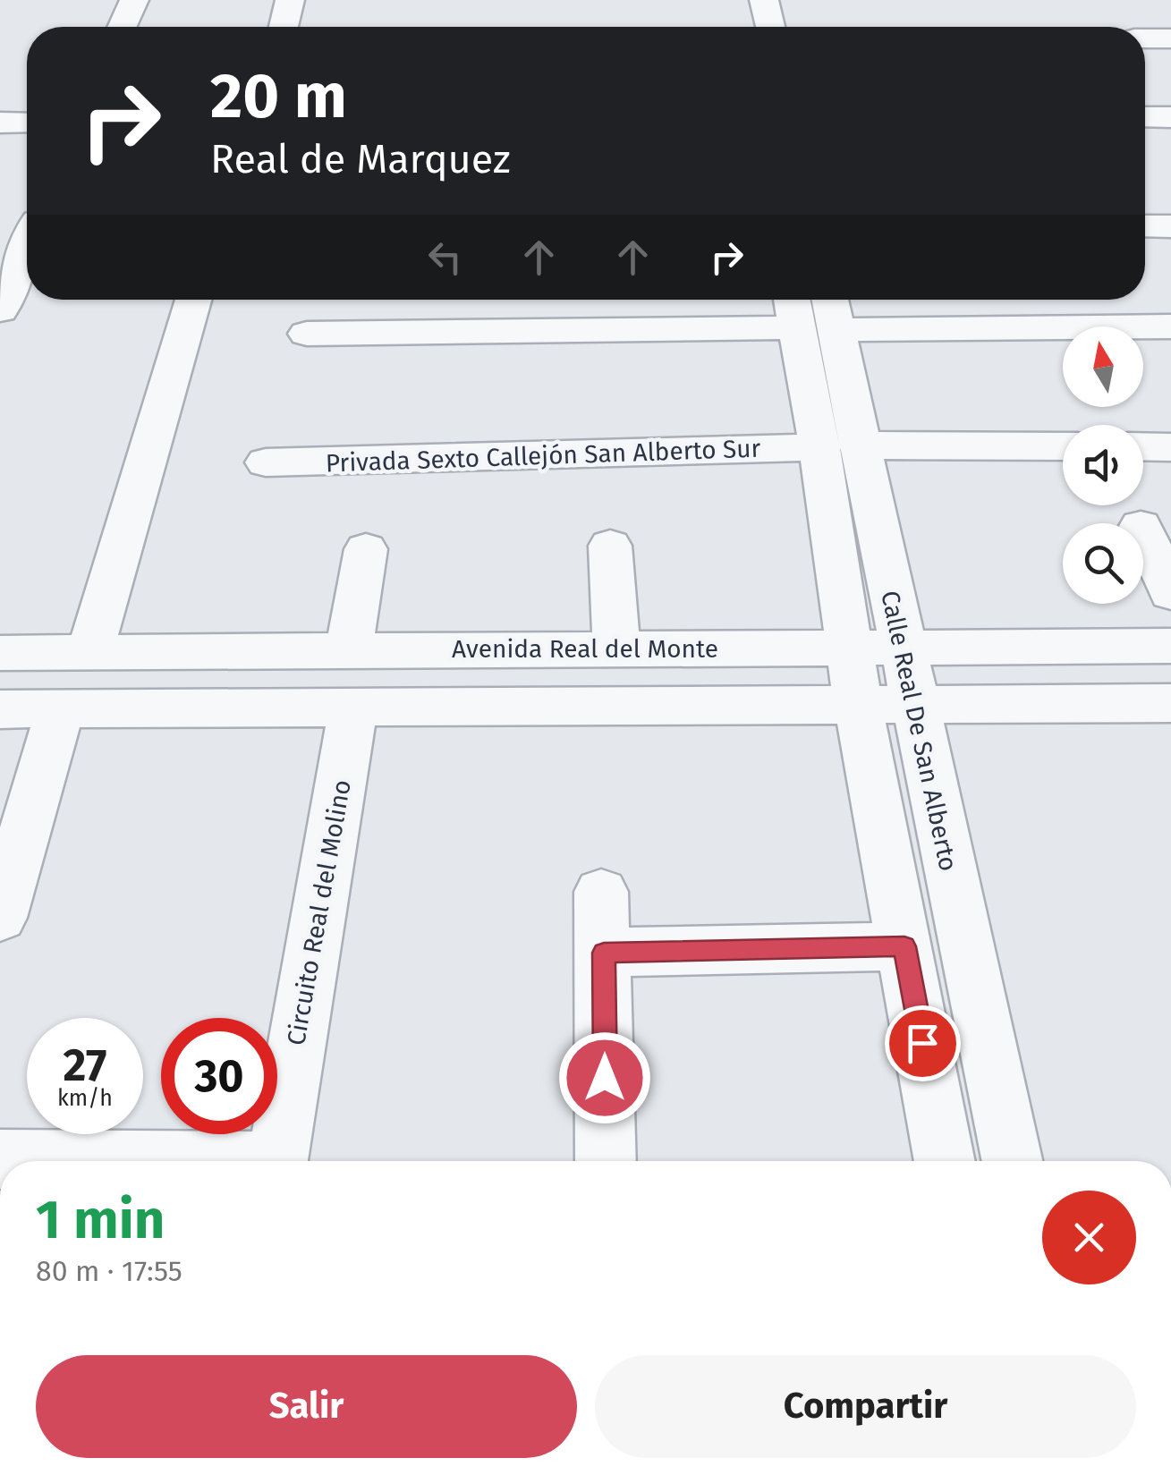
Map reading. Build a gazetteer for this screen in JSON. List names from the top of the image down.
{
  "streets": {
    "street": [
      "Privada Sexto Callejón San Alberto Sur",
      "Avenida Real del Monte",
      "Calle Real De San Alberto",
      "Circuito Real del Molino"
    ]
  },
  "crossings": [
    ["Privada Sexto Callejón San Alberto Sur", "Calle Real De San Alberto"],
    ["Avenida Real del Monte", "Calle Real De San Alberto"]
  ],
  "north": "top",
  "page": {
    "turn": ["20 m", "Real de Marquez"],
    "speed": "27 km/h",
    "limit": "30",
    "heading": ["1 min", "80 m · 17:55"],
    "buttons": ["Salir", "Compartir"]
  }
}
